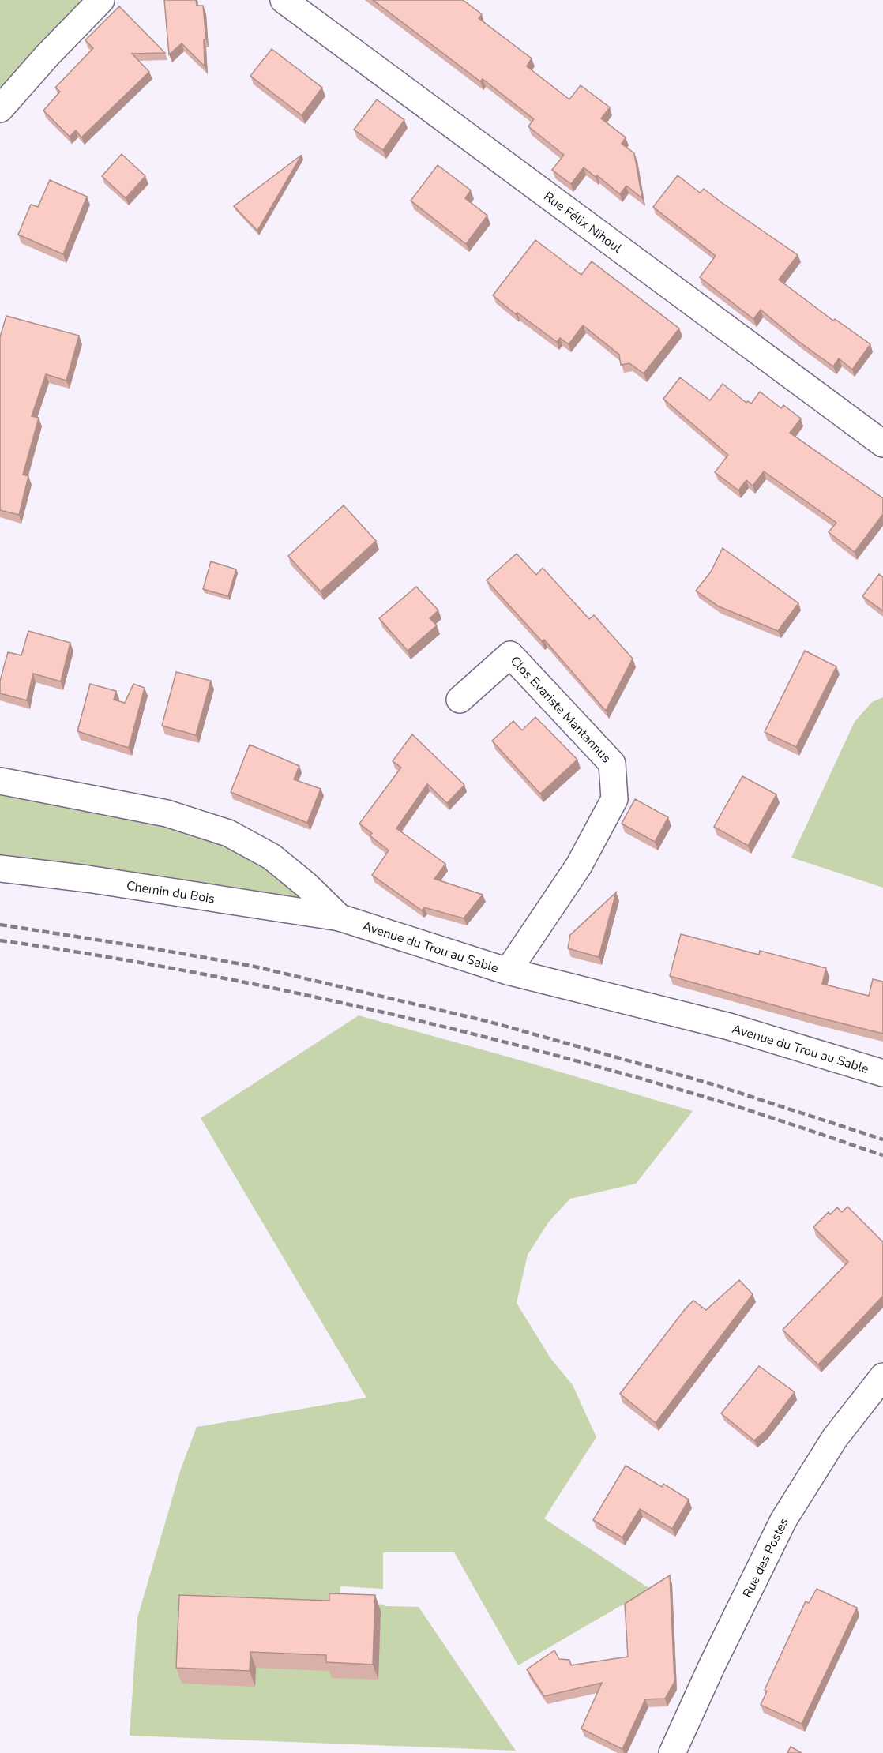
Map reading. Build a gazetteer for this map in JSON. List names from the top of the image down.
{
  "streets": {
    "street": [
      "Rue Félix Nihoul",
      "Clos Evariste Mantannus",
      "Chemin du Bois",
      "Avenue du Trou au Sable",
      "Rue des Postes"
    ]
  },
  "crossings": [
    ["Clos Evariste Mantannus", "Avenue du Trou au Sable"],
    ["Chemin du Bois", "Avenue du Trou au Sable"]
  ]
}
